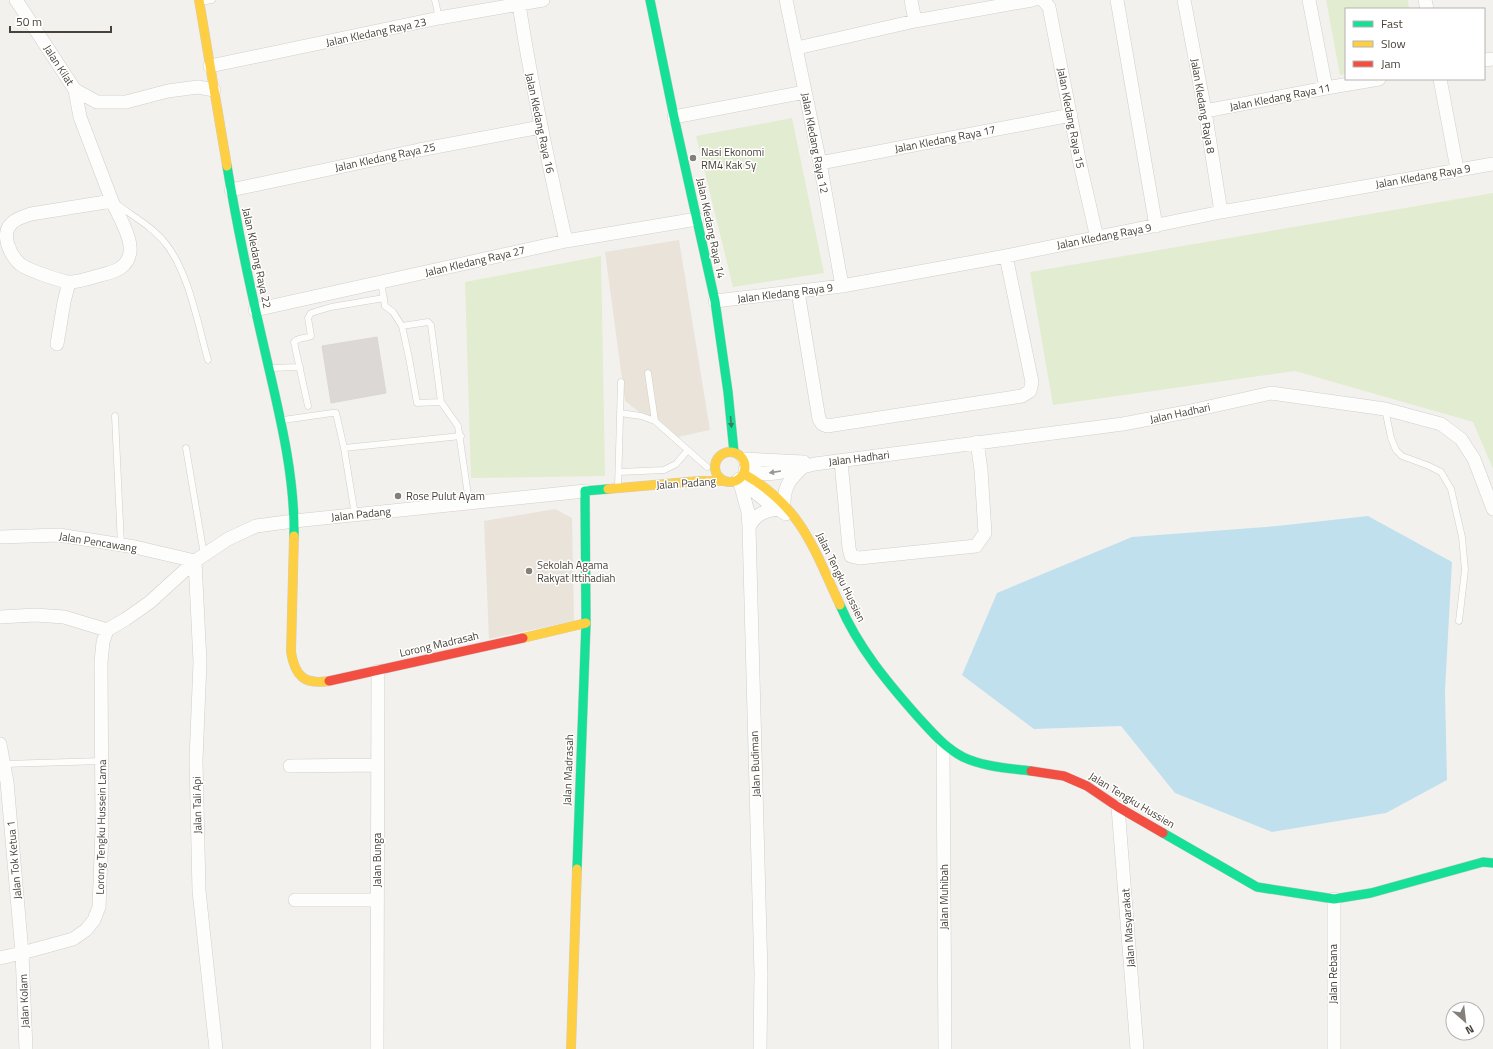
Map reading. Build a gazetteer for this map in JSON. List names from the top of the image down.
{
  "streets": {
    "street": [
      "Jalan Kledang Raya 23",
      "Jalan Kilat",
      "Jalan Kledang Raya 11",
      "Jalan Kledang Raya 8",
      "Jalan Kledang Raya 15",
      "Jalan Kledang Raya 16",
      "Jalan Kledang Raya 17",
      "Jalan Kledang Raya 12",
      "Jalan Kledang Raya 25",
      "Jalan Kledang Raya 9",
      "Jalan Kledang Raya 14",
      "Jalan Kledang Raya 22",
      "Jalan Kledang Raya 27",
      "Jalan Hadhari",
      "Jalan Padang",
      "Jalan Pencawang",
      "Jalan Tengku Hussien",
      "Lorong Madrasah",
      "Jalan Budiman",
      "Jalan Madrasah",
      "Jalan Tali Api",
      "Lorong Tengku Hussein Lama",
      "Jalan Tok Ketua 1",
      "Jalan Bunga",
      "Jalan Muhibah",
      "Jalan Masyarakat",
      "Jalan Rebana",
      "Jalan Kolam"
    ]
  },
  "crossings": [
    ["Jalan Kledang Raya 23", "Jalan Kledang Raya 16"],
    ["Jalan Kledang Raya 23", "Jalan Kledang Raya 22"],
    ["Jalan Kilat", "Jalan Kledang Raya 22"],
    ["Jalan Kledang Raya 11", "Jalan Kledang Raya 8"],
    ["Jalan Kledang Raya 8", "Jalan Kledang Raya 9"],
    ["Jalan Kledang Raya 15", "Jalan Kledang Raya 17"],
    ["Jalan Kledang Raya 15", "Jalan Kledang Raya 9"],
    ["Jalan Kledang Raya 16", "Jalan Kledang Raya 25"],
    ["Jalan Kledang Raya 16", "Jalan Kledang Raya 27"],
    ["Jalan Kledang Raya 17", "Jalan Kledang Raya 12"],
    ["Jalan Kledang Raya 12", "Jalan Kledang Raya 9"],
    ["Jalan Kledang Raya 25", "Jalan Kledang Raya 22"],
    ["Jalan Kledang Raya 9", "Jalan Kledang Raya 14"],
    ["Jalan Kledang Raya 14", "Jalan Kledang Raya 27"],
    ["Jalan Kledang Raya 14", "Jalan Hadhari"],
    ["Jalan Kledang Raya 14", "Jalan Padang"],
    ["Jalan Kledang Raya 14", "Jalan Budiman"],
    ["Jalan Kledang Raya 22", "Jalan Kledang Raya 27"],
    ["Jalan Kledang Raya 22", "Jalan Padang"],
    ["Jalan Kledang Raya 22", "Lorong Madrasah"],
    ["Jalan Hadhari", "Jalan Padang"],
    ["Jalan Hadhari", "Jalan Budiman"],
    ["Jalan Padang", "Jalan Pencawang"],
    ["Jalan Padang", "Lorong Madrasah"],
    ["Jalan Padang", "Jalan Budiman"],
    ["Jalan Padang", "Jalan Madrasah"],
    ["Jalan Padang", "Jalan Tali Api"],
    ["Jalan Padang", "Lorong Tengku Hussein Lama"],
    ["Jalan Pencawang", "Jalan Tali Api"],
    ["Jalan Tengku Hussien", "Jalan Muhibah"],
    ["Jalan Tengku Hussien", "Jalan Masyarakat"],
    ["Jalan Tengku Hussien", "Jalan Rebana"],
    ["Lorong Madrasah", "Jalan Madrasah"],
    ["Lorong Madrasah", "Jalan Bunga"],
    ["Lorong Tengku Hussein Lama", "Jalan Tok Ketua 1"],
    ["Lorong Tengku Hussein Lama", "Jalan Kolam"],
    ["Jalan Tok Ketua 1", "Jalan Kolam"]
  ],
  "places": ["Nasi Ekonomi RM4 Kak Sy", "Rose Pulut Ayam", "Sekolah Agama Rakyat Ittihadiah"],
  "legend": ["Fast", "Slow", "Jam"],
  "scale_bar": "50 m",
  "north": "bottom right"
}
